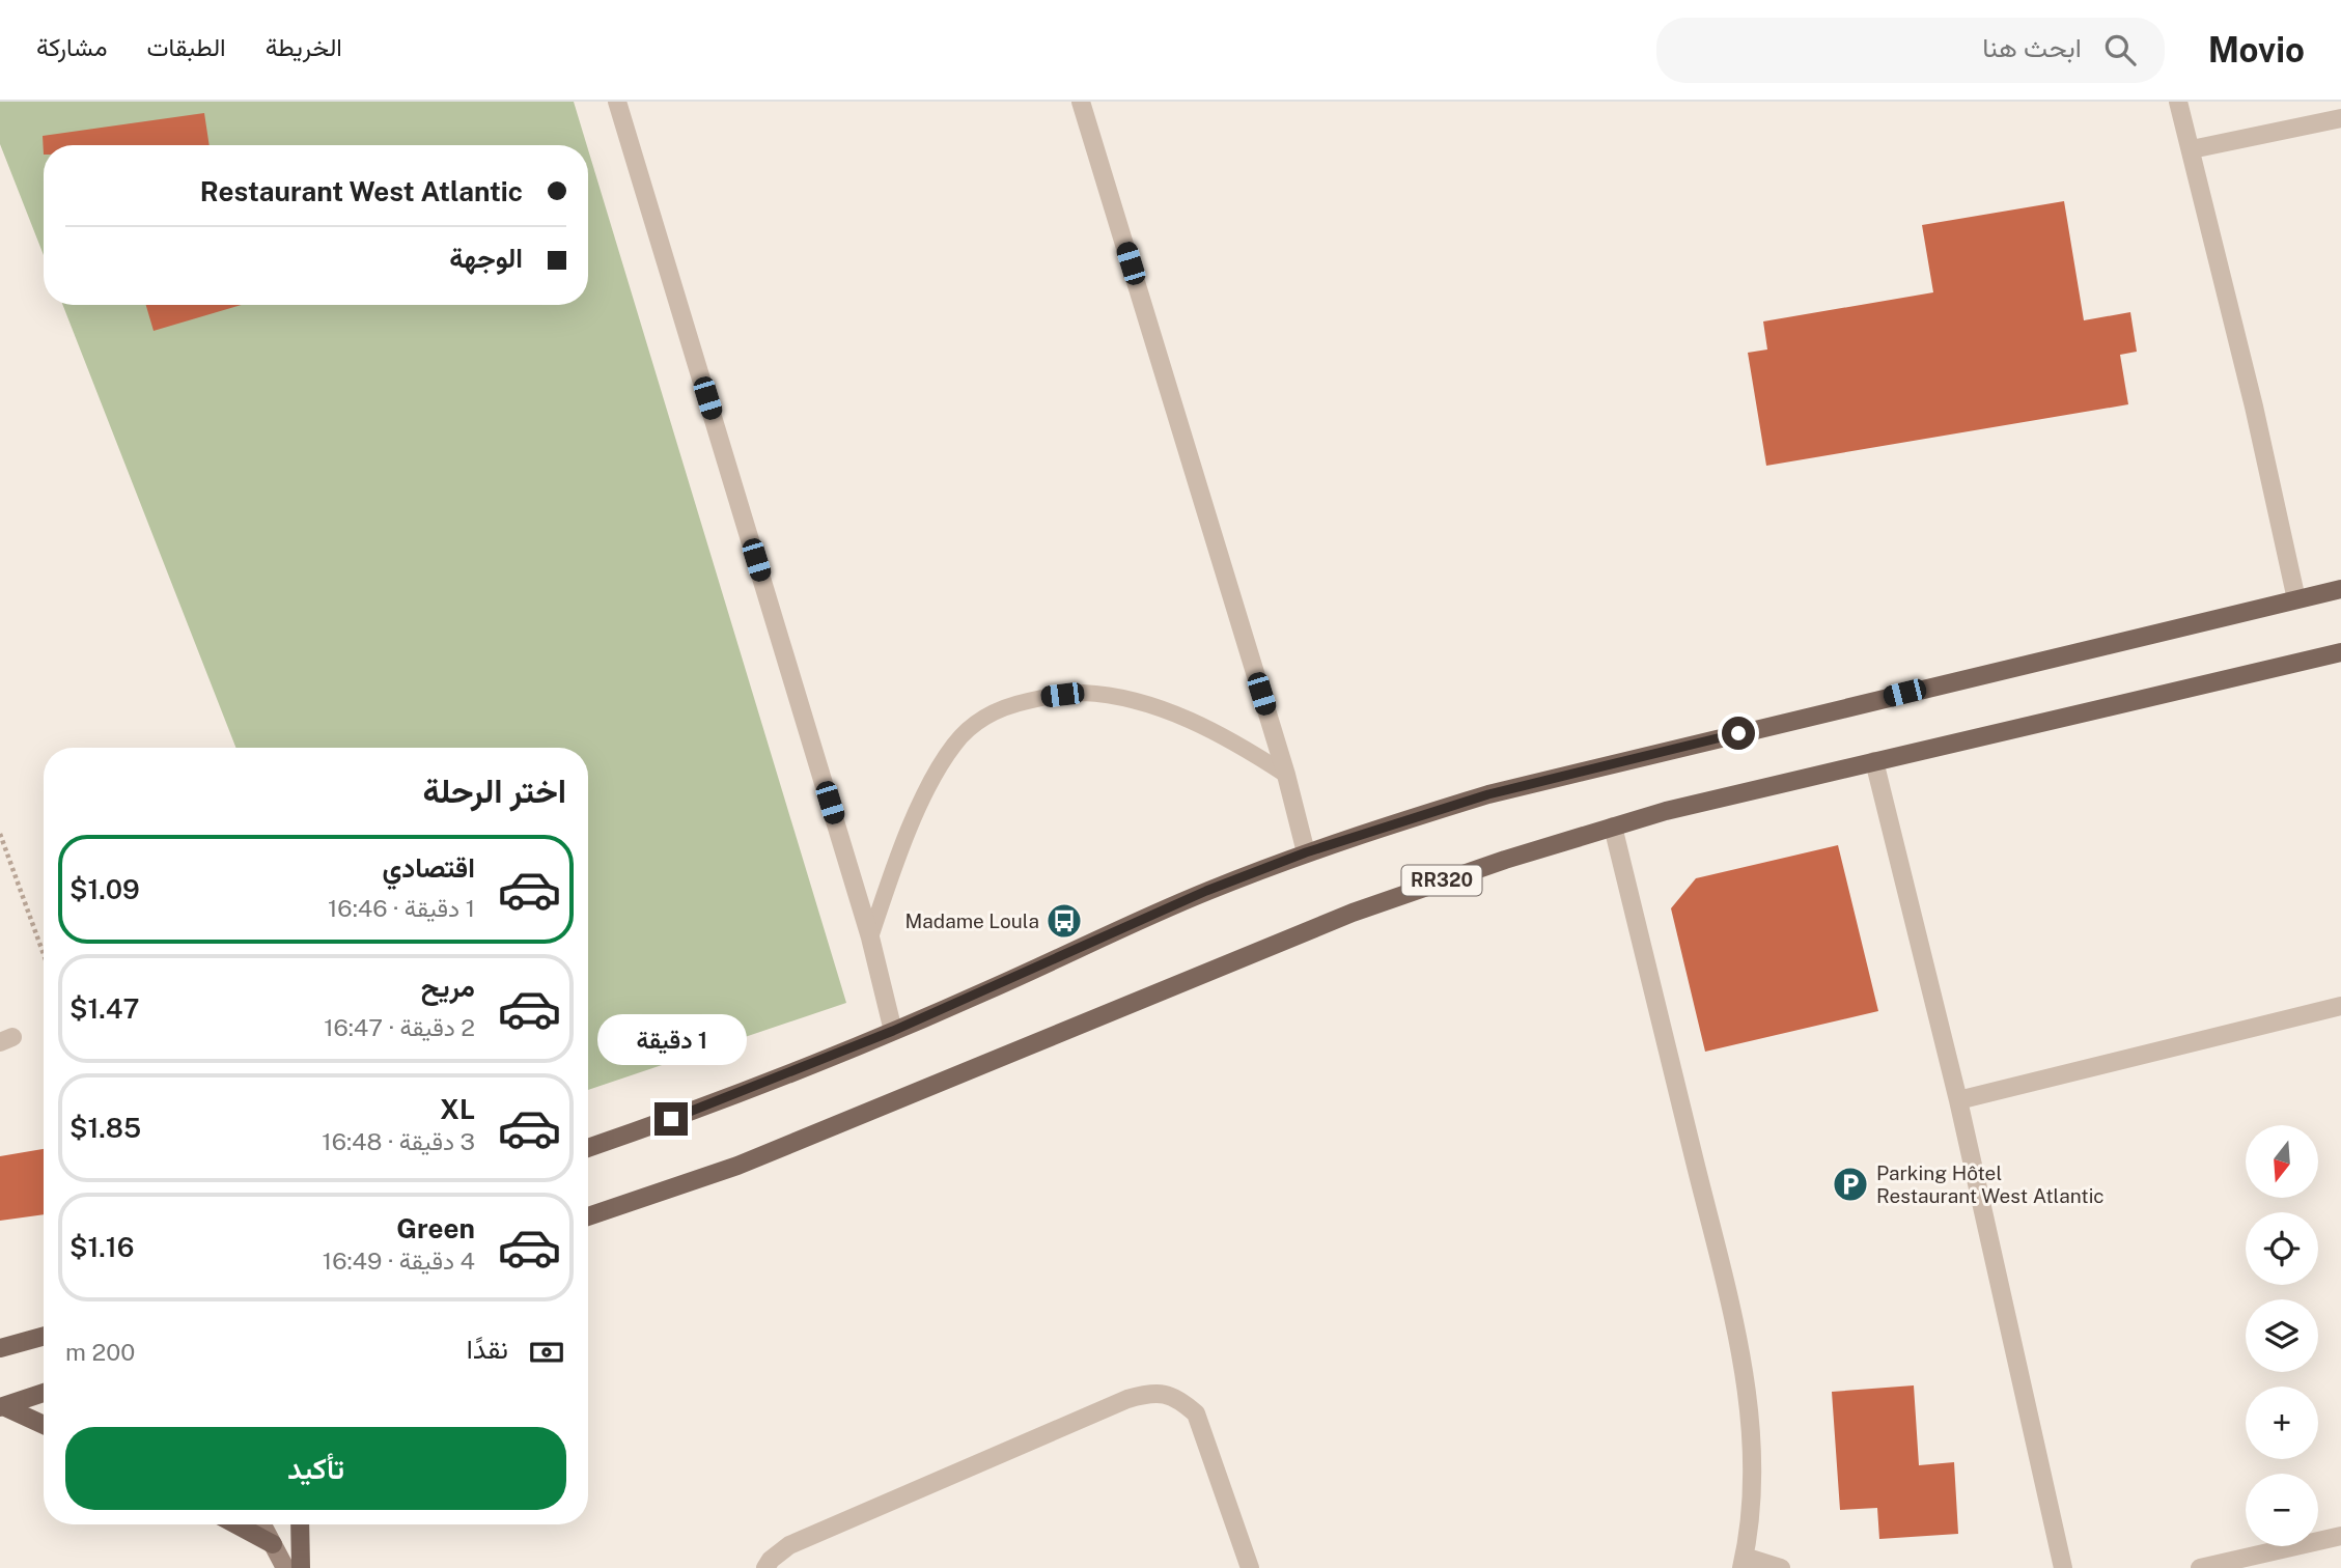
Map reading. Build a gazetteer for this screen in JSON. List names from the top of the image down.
{
  "streets": {
    "main road": ["RR320"]
  },
  "places": {
    "bus stop": ["Madame Loula"],
    "parking": ["Parking Hôtel Restaurant West Atlantic"]
  },
  "north": "bottom",
  "page": {
    "header": "Movio",
    "search": "ابحث هنا",
    "nav": ["الخريطة", "الطبقات", "مشاركة"],
    "banner": ["Restaurant West Atlantic", "الوجهة"],
    "heading": "اختر الرحلة",
    "list": [
      {
        "name": "اقتصادي",
        "note": "1 دقيقة · 16:46",
        "value": "$1.09"
      },
      {
        "name": "مريح",
        "note": "2 دقيقة · 16:47",
        "value": "$1.47"
      },
      {
        "name": "XL",
        "note": "3 دقيقة · 16:48",
        "value": "$1.85"
      },
      {
        "name": "Green",
        "note": "4 دقيقة · 16:49",
        "value": "$1.16"
      }
    ],
    "bubble": "1 دقيقة",
    "map_buttons": ["+", "−"],
    "pay": ["نقدًا", "200 m"],
    "buttons": "تأكيد"
  }
}
